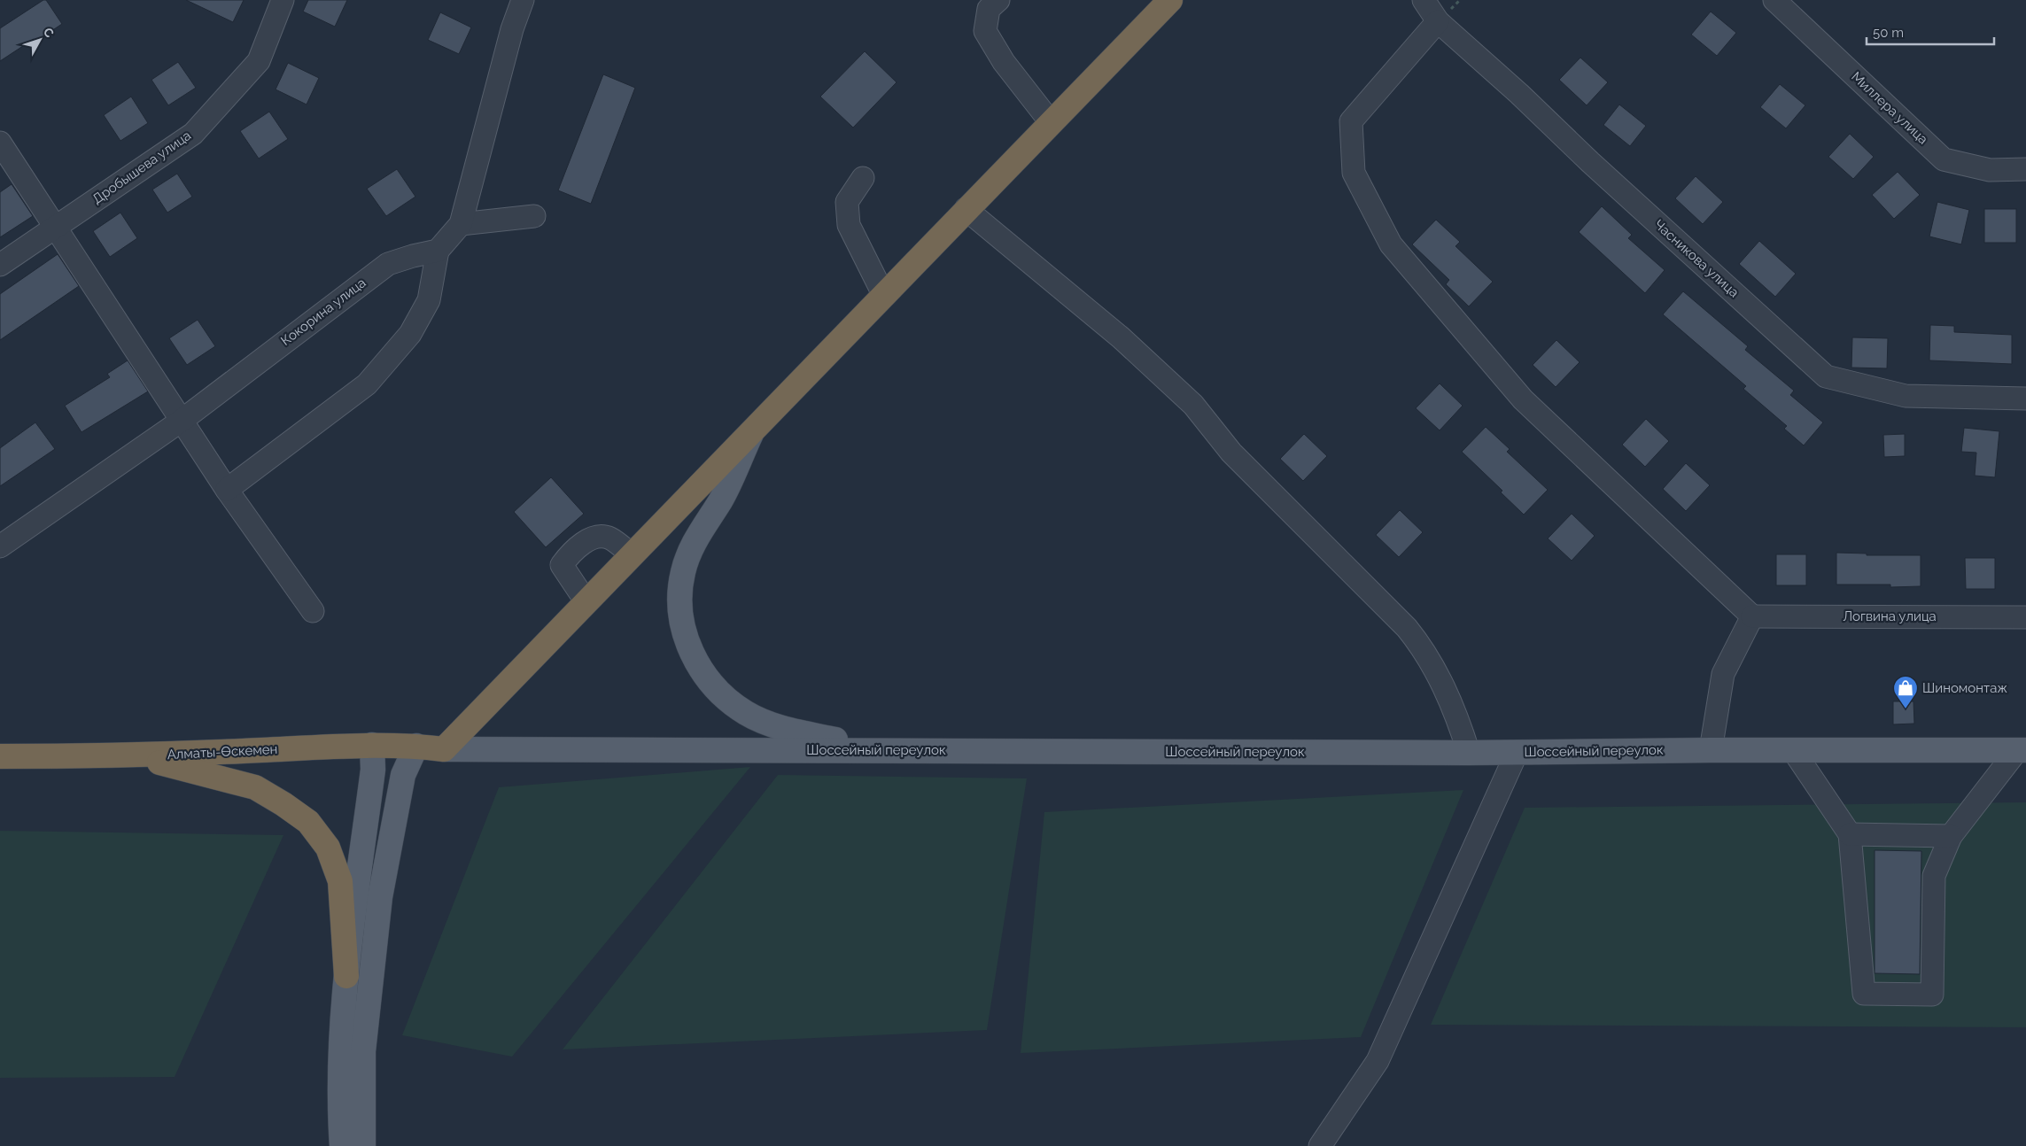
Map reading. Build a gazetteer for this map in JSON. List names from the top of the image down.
{
  "streets": {
    "highway": ["Алматы-Өскемен"],
    "main road": ["Шоссейный переулок"],
    "street": [
      "Миллера улица",
      "Дробышева улица",
      "Часникова улица",
      "Кокорина улица",
      "Логвина улица"
    ]
  },
  "crossings": [
    ["Шоссейный переулок", "Алматы-Өскемен"]
  ],
  "places": {
    "shop": ["Шиномонтаж"]
  },
  "scale_bar": "50 m",
  "north": "top right"
}
